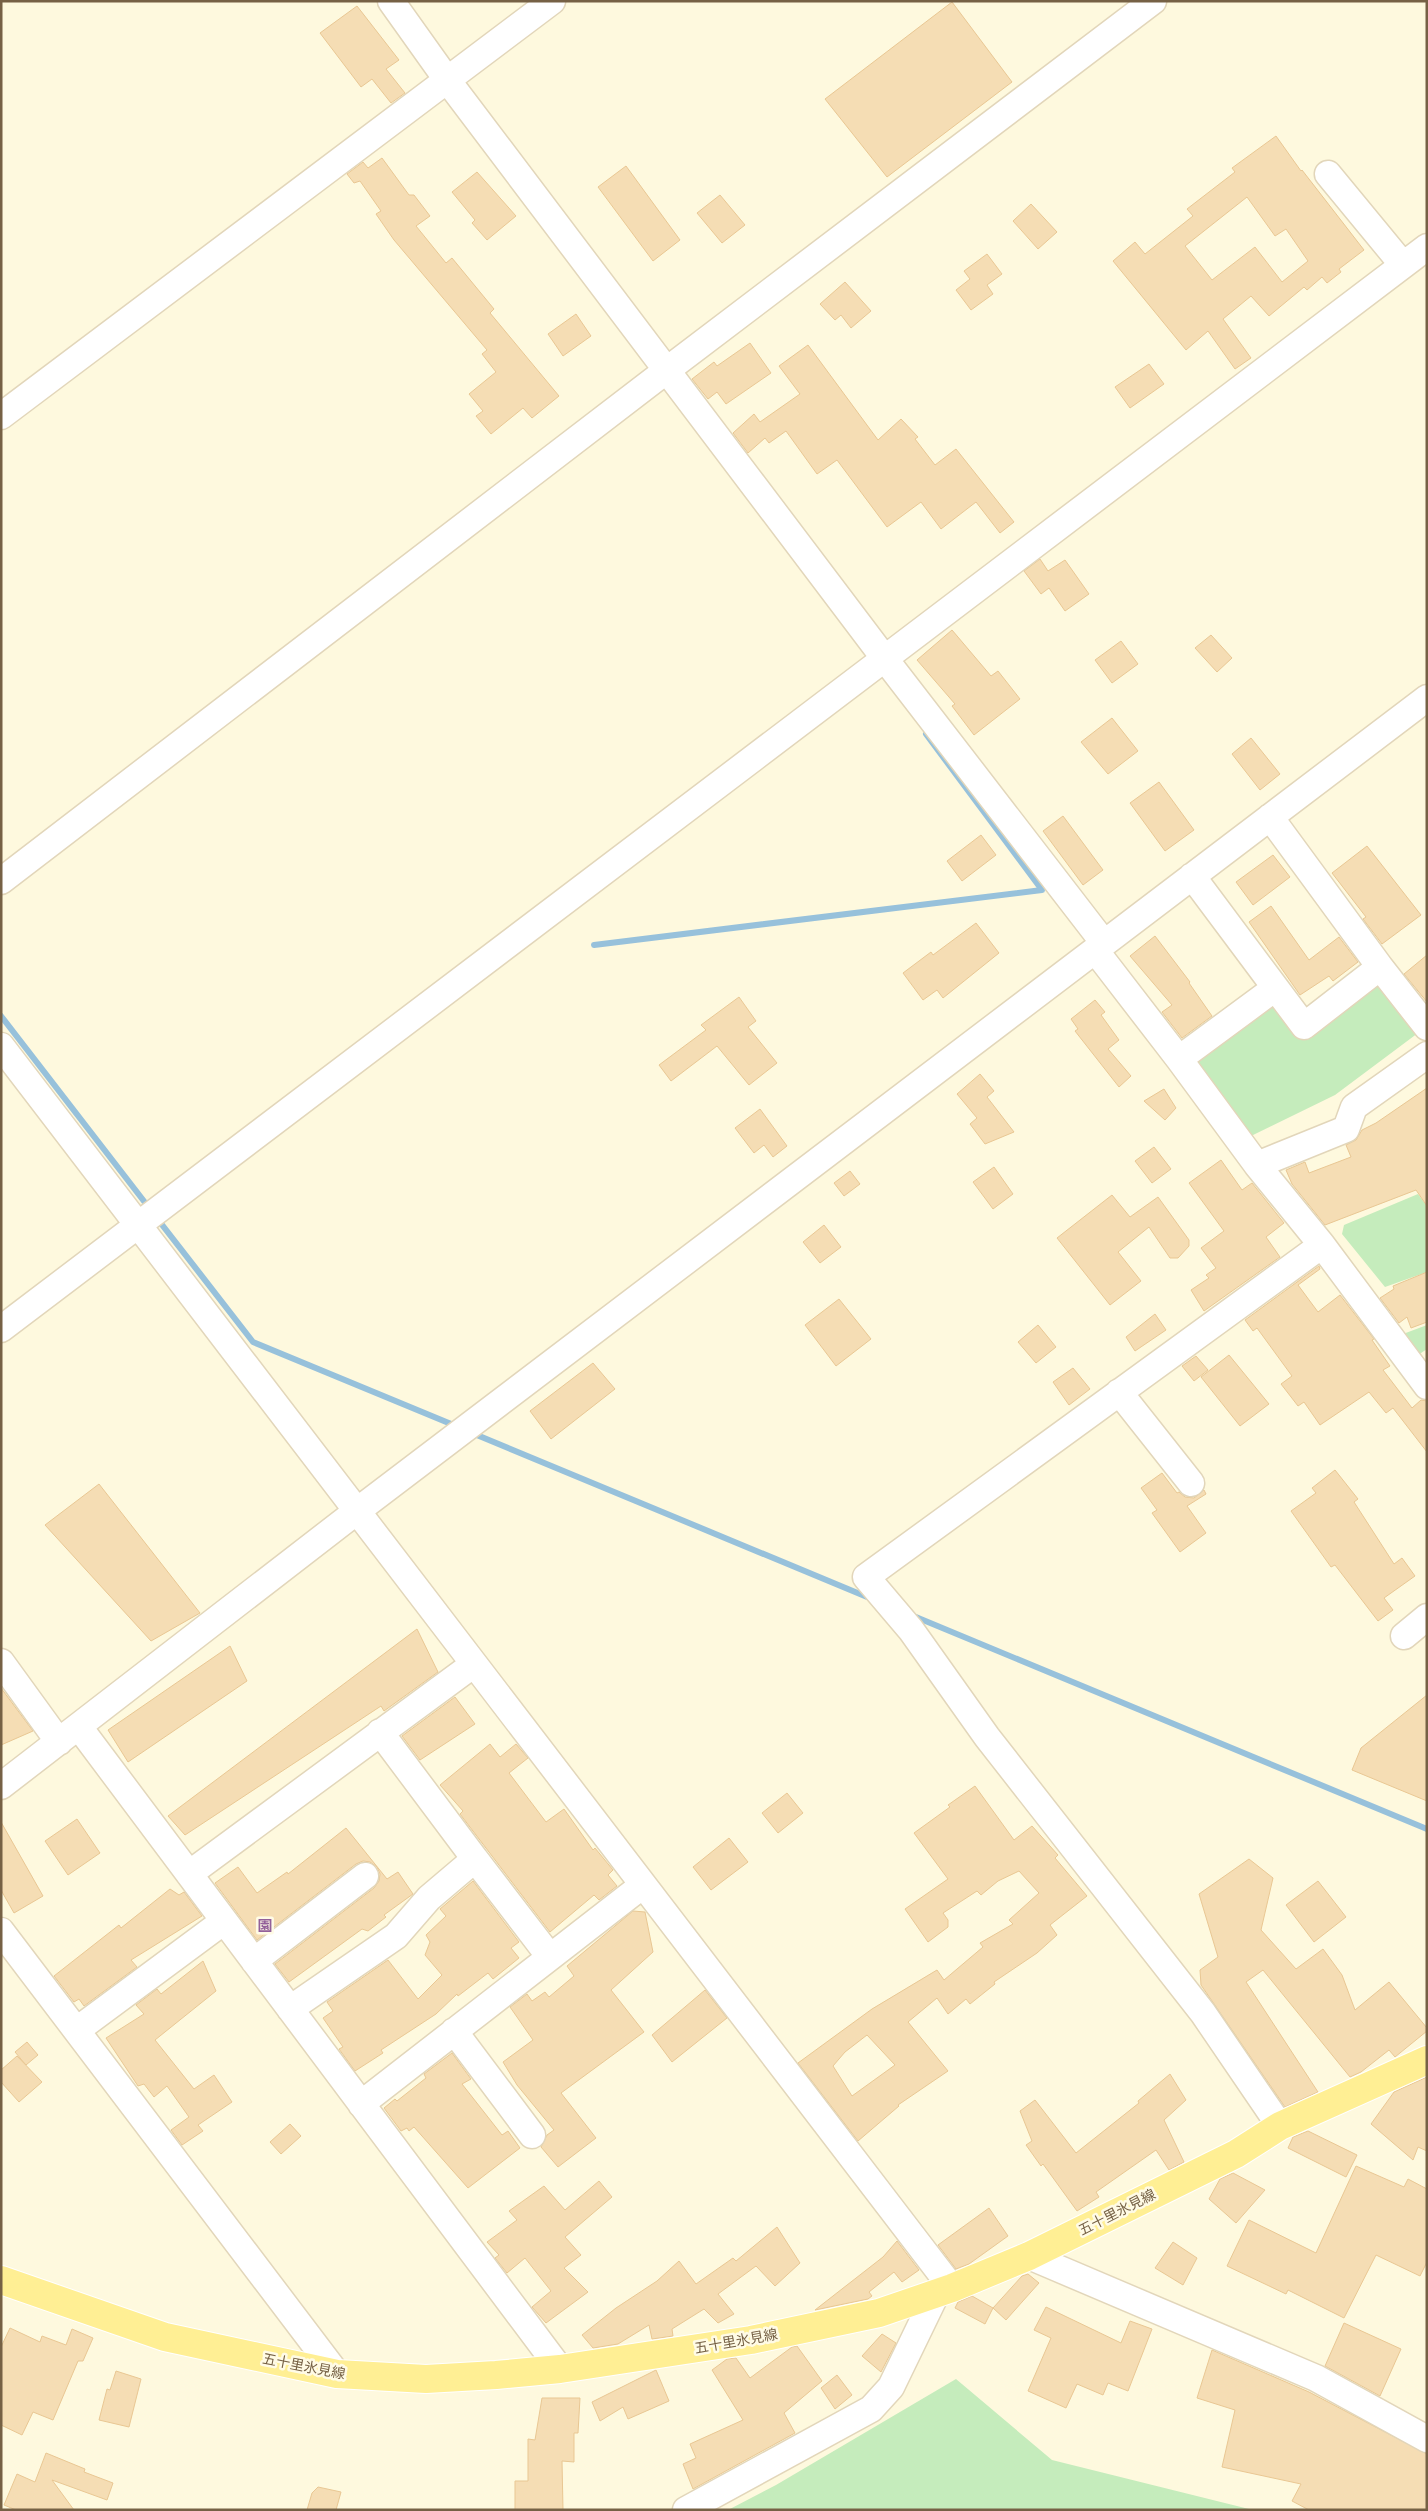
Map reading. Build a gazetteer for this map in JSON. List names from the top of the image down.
{
  "streets": {
    "main road": ["五十里氷見線"]
  },
  "districts": ["園"]
}
